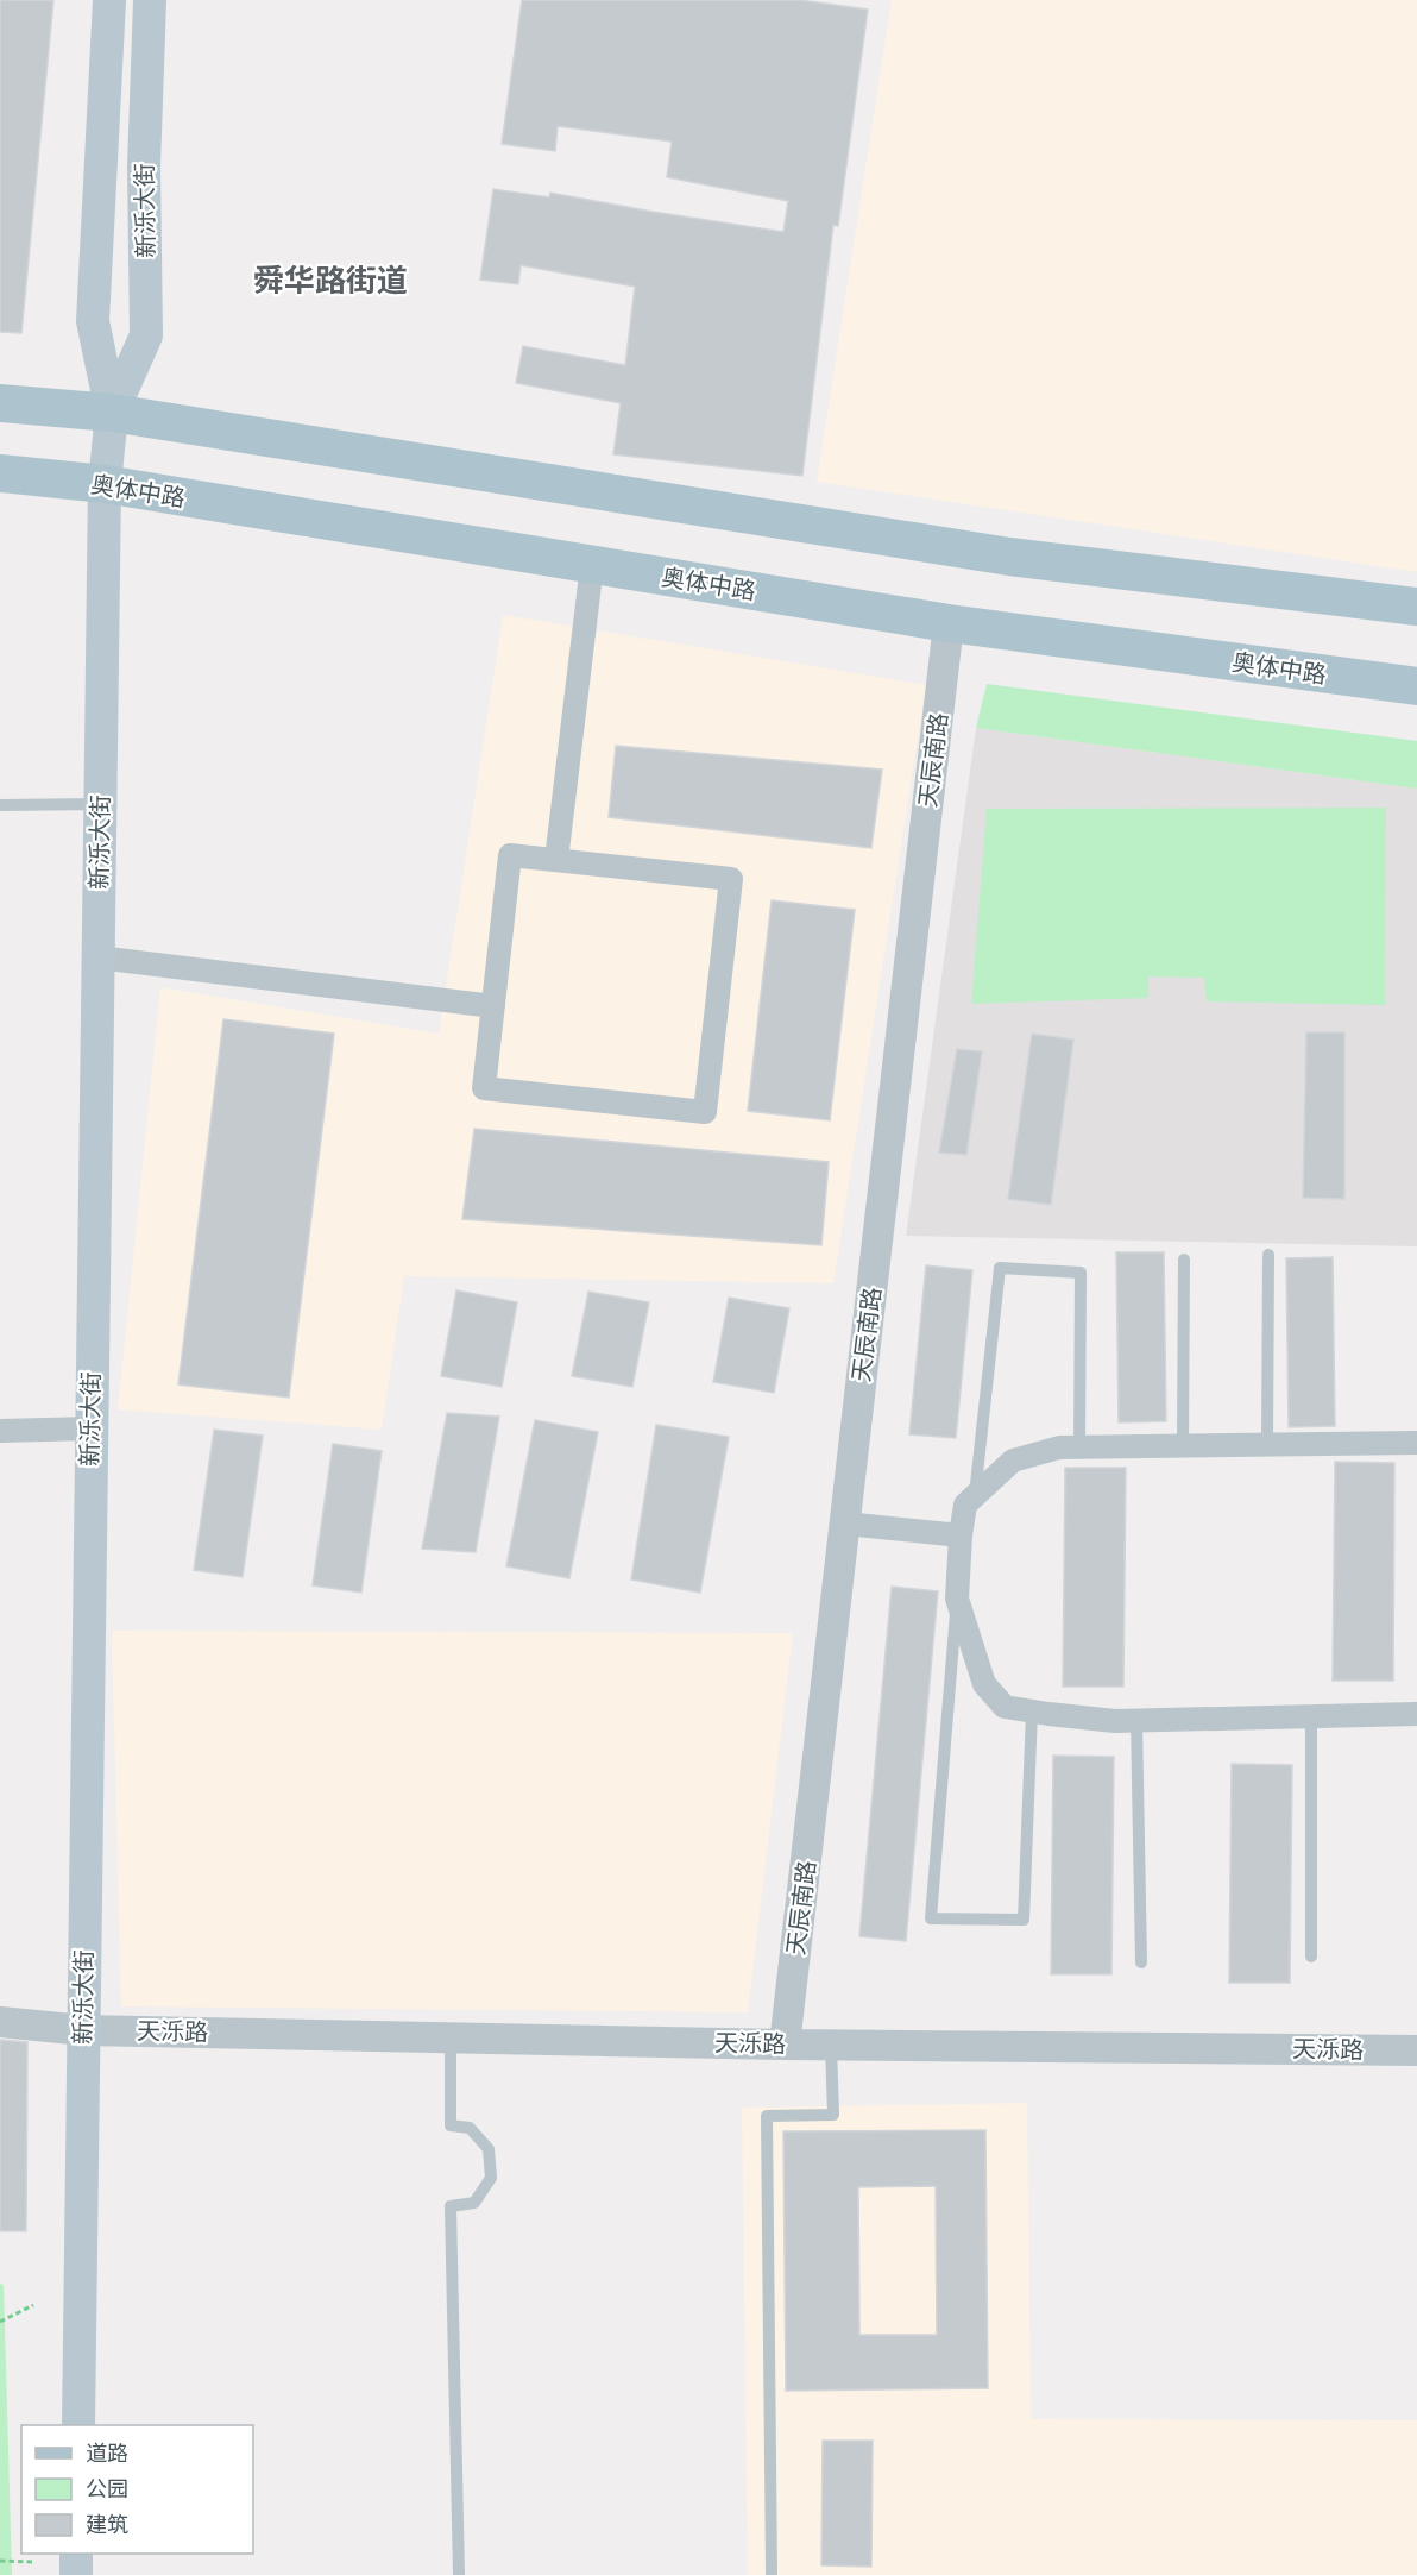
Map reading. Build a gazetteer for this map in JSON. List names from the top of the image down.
{
  "streets": {
    "main road": ["新泺大街", "奥体中路"],
    "street": ["天辰南路", "天泺路"]
  },
  "crossings": [
    ["新泺大街", "奥体中路"],
    ["新泺大街", "天泺路"],
    ["奥体中路", "天辰南路"],
    ["天辰南路", "天泺路"]
  ],
  "districts": ["舜华路街道"],
  "legend": ["道路", "公园", "建筑"]
}
